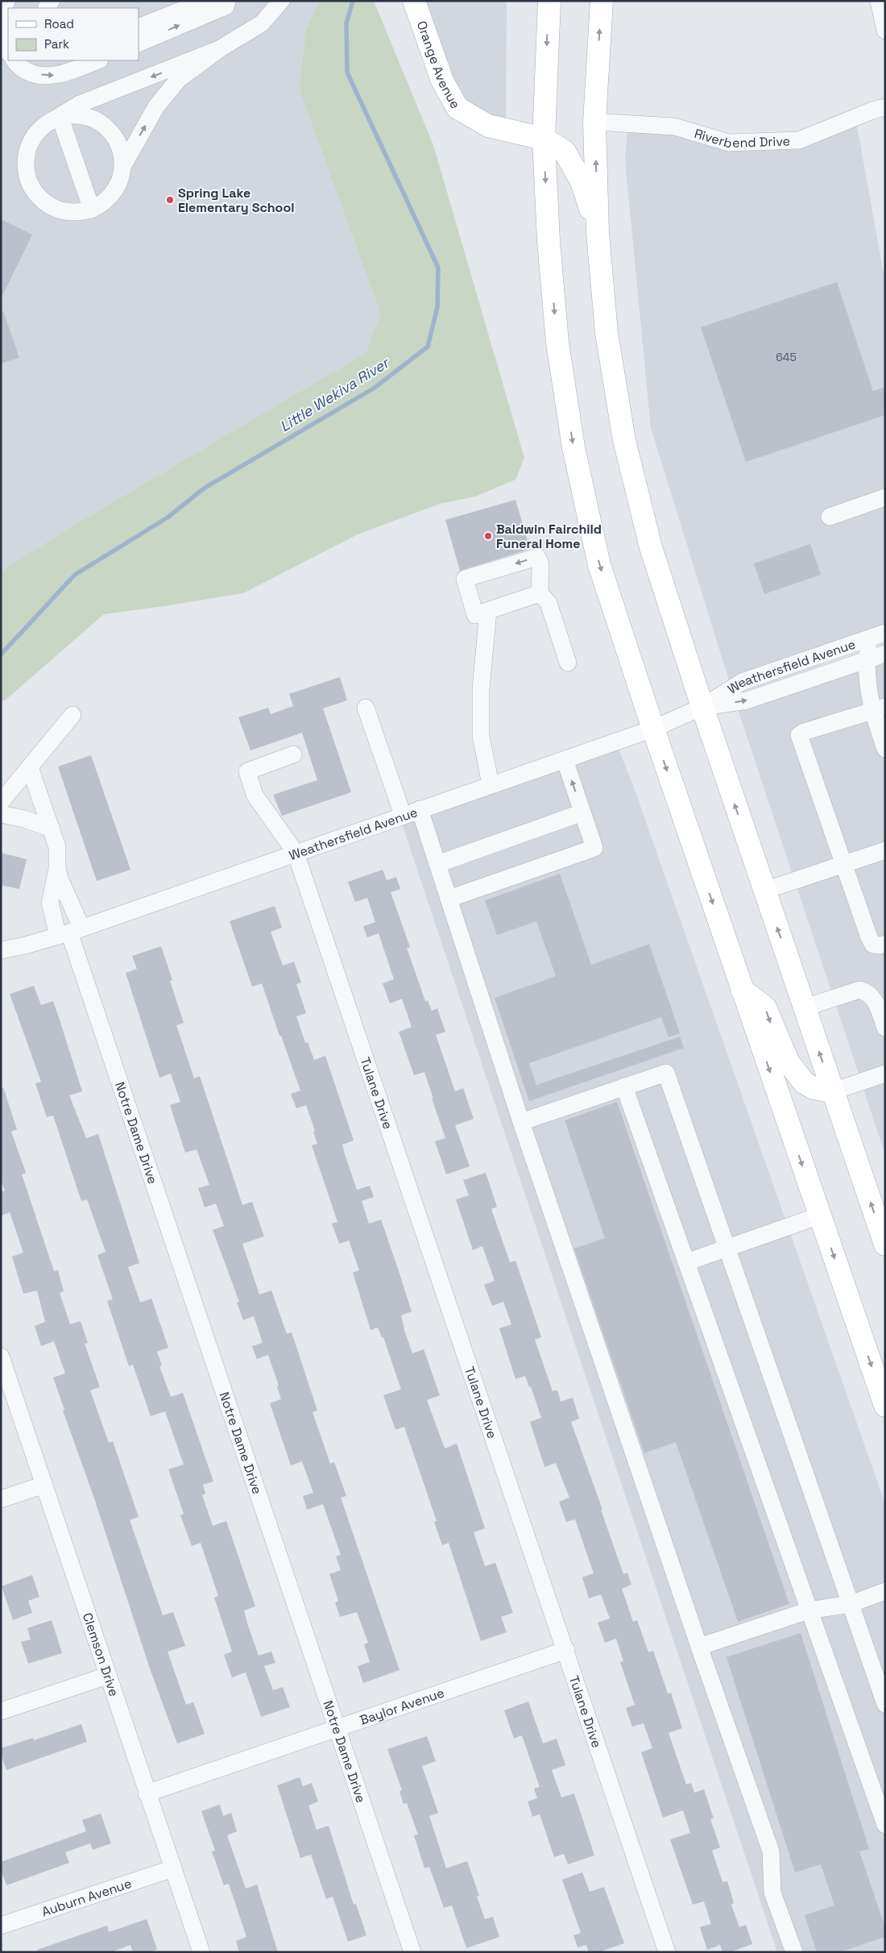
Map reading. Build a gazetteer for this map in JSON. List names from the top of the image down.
{
  "streets": {
    "main road": ["Orange Avenue"],
    "street": [
      "Riverbend Drive",
      "Weathersfield Avenue",
      "Tulane Drive",
      "Notre Dame Drive",
      "Clemson Drive",
      "Baylor Avenue",
      "Auburn Avenue"
    ]
  },
  "crossings": [
    ["Weathersfield Avenue", "Tulane Drive"],
    ["Weathersfield Avenue", "Notre Dame Drive"],
    ["Tulane Drive", "Baylor Avenue"],
    ["Notre Dame Drive", "Baylor Avenue"],
    ["Clemson Drive", "Baylor Avenue"],
    ["Clemson Drive", "Auburn Avenue"]
  ],
  "water": ["Little Wekiva River"],
  "places": ["Spring Lake Elementary School", "Baldwin Fairchild Funeral Home"],
  "house_numbers": ["645"],
  "legend": ["Road", "Park"]
}
